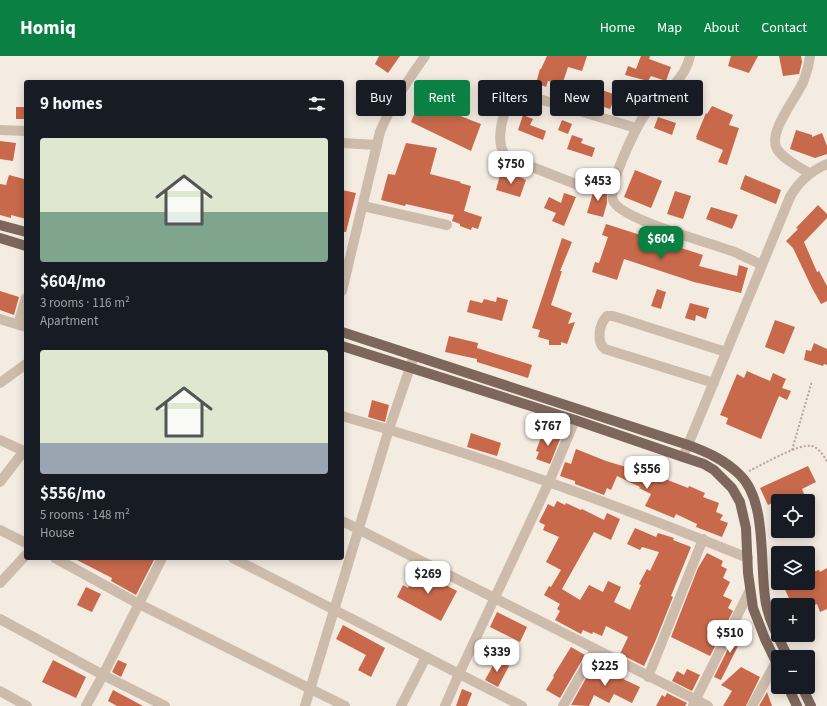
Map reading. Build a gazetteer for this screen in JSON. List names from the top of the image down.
{
  "page": {
    "header": "Homiq",
    "nav": [
      "Home",
      "Map",
      "About",
      "Contact"
    ],
    "chip": [
      "Buy",
      "Rent",
      "Filters",
      "New",
      "Apartment"
    ],
    "heading": "9 homes",
    "list": [
      {
        "name": "$604/mo",
        "note": "3 rooms · 116 m² · Apartment"
      },
      {
        "name": "$556/mo",
        "note": "5 rooms · 148 m² · House"
      }
    ],
    "price": [
      "$750",
      "$453",
      "$604",
      "$767",
      "$556",
      "$269",
      "$510",
      "$339",
      "$225"
    ],
    "map_buttons": ["+", "−"]
  }
}
